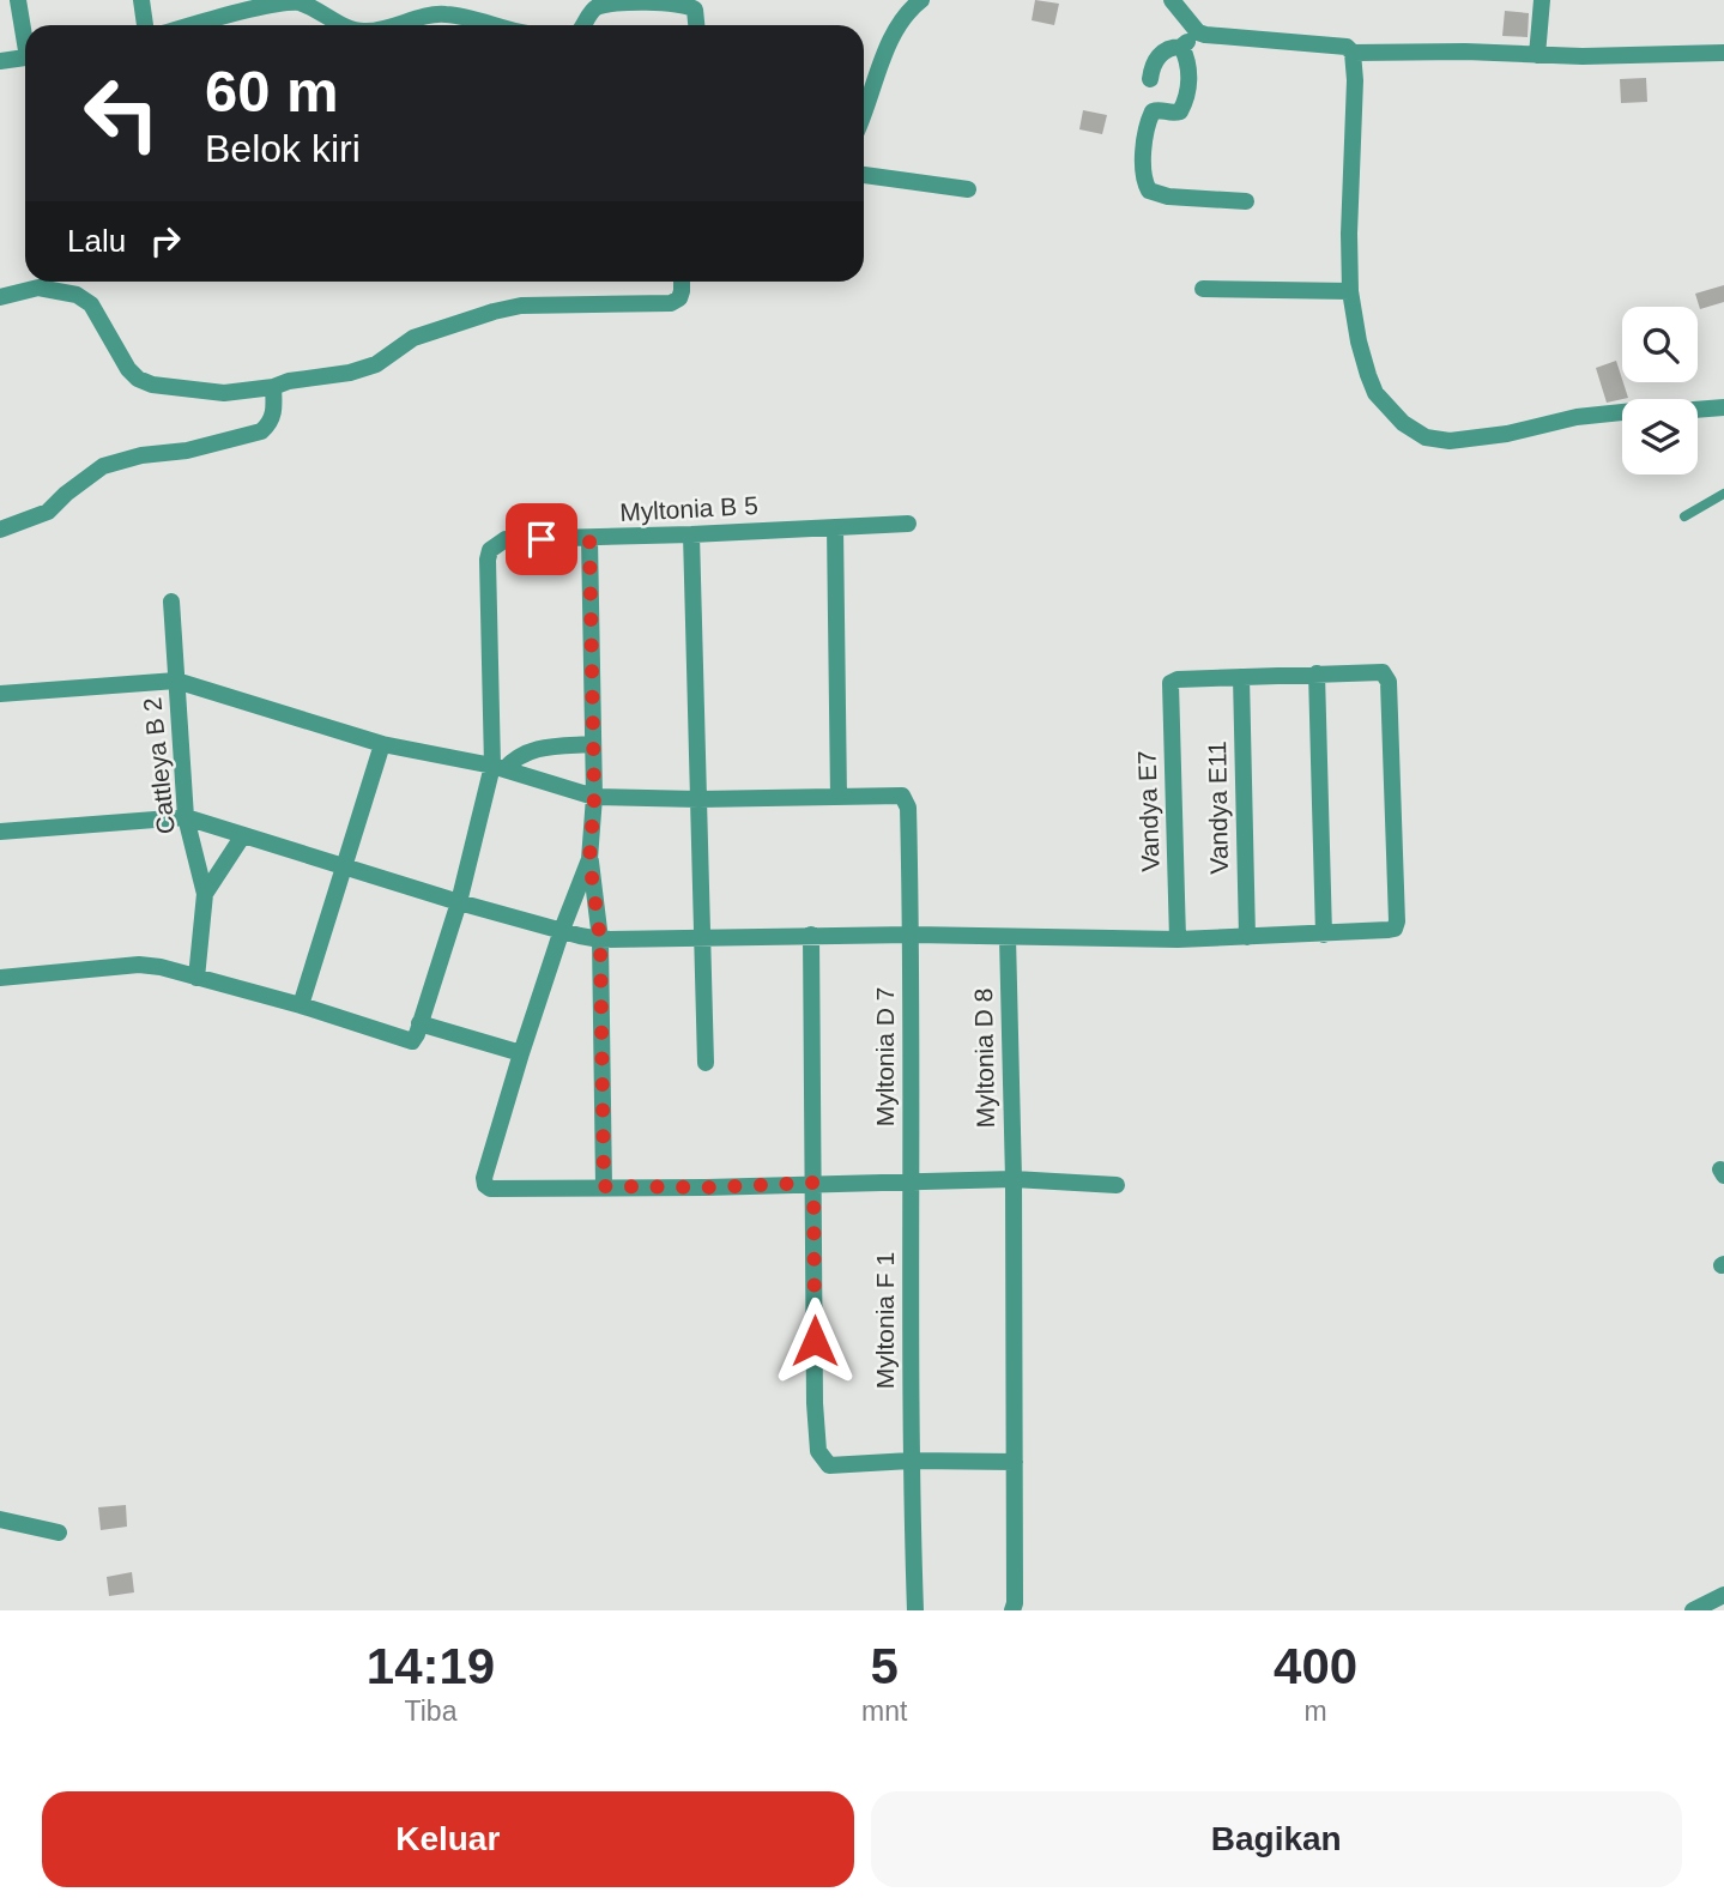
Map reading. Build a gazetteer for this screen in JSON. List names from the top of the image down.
{
  "streets": {
    "street": [
      "Myltonia B 5",
      "Cattleya B 2",
      "Vandya E11",
      "Vandya E7",
      "Myltonia D 7",
      "Myltonia D 8",
      "Myltonia F 1"
    ]
  },
  "crossings": [
    ["Vandya E11", "Vandya E7"],
    ["Myltonia D 7", "Myltonia F 1"]
  ],
  "page": {
    "turn": ["60 m", "Belok kiri"],
    "then": "Lalu",
    "eta": [
      "14:19",
      "Tiba",
      "5",
      "mnt",
      "400",
      "m"
    ],
    "buttons": ["Keluar", "Bagikan"]
  }
}
